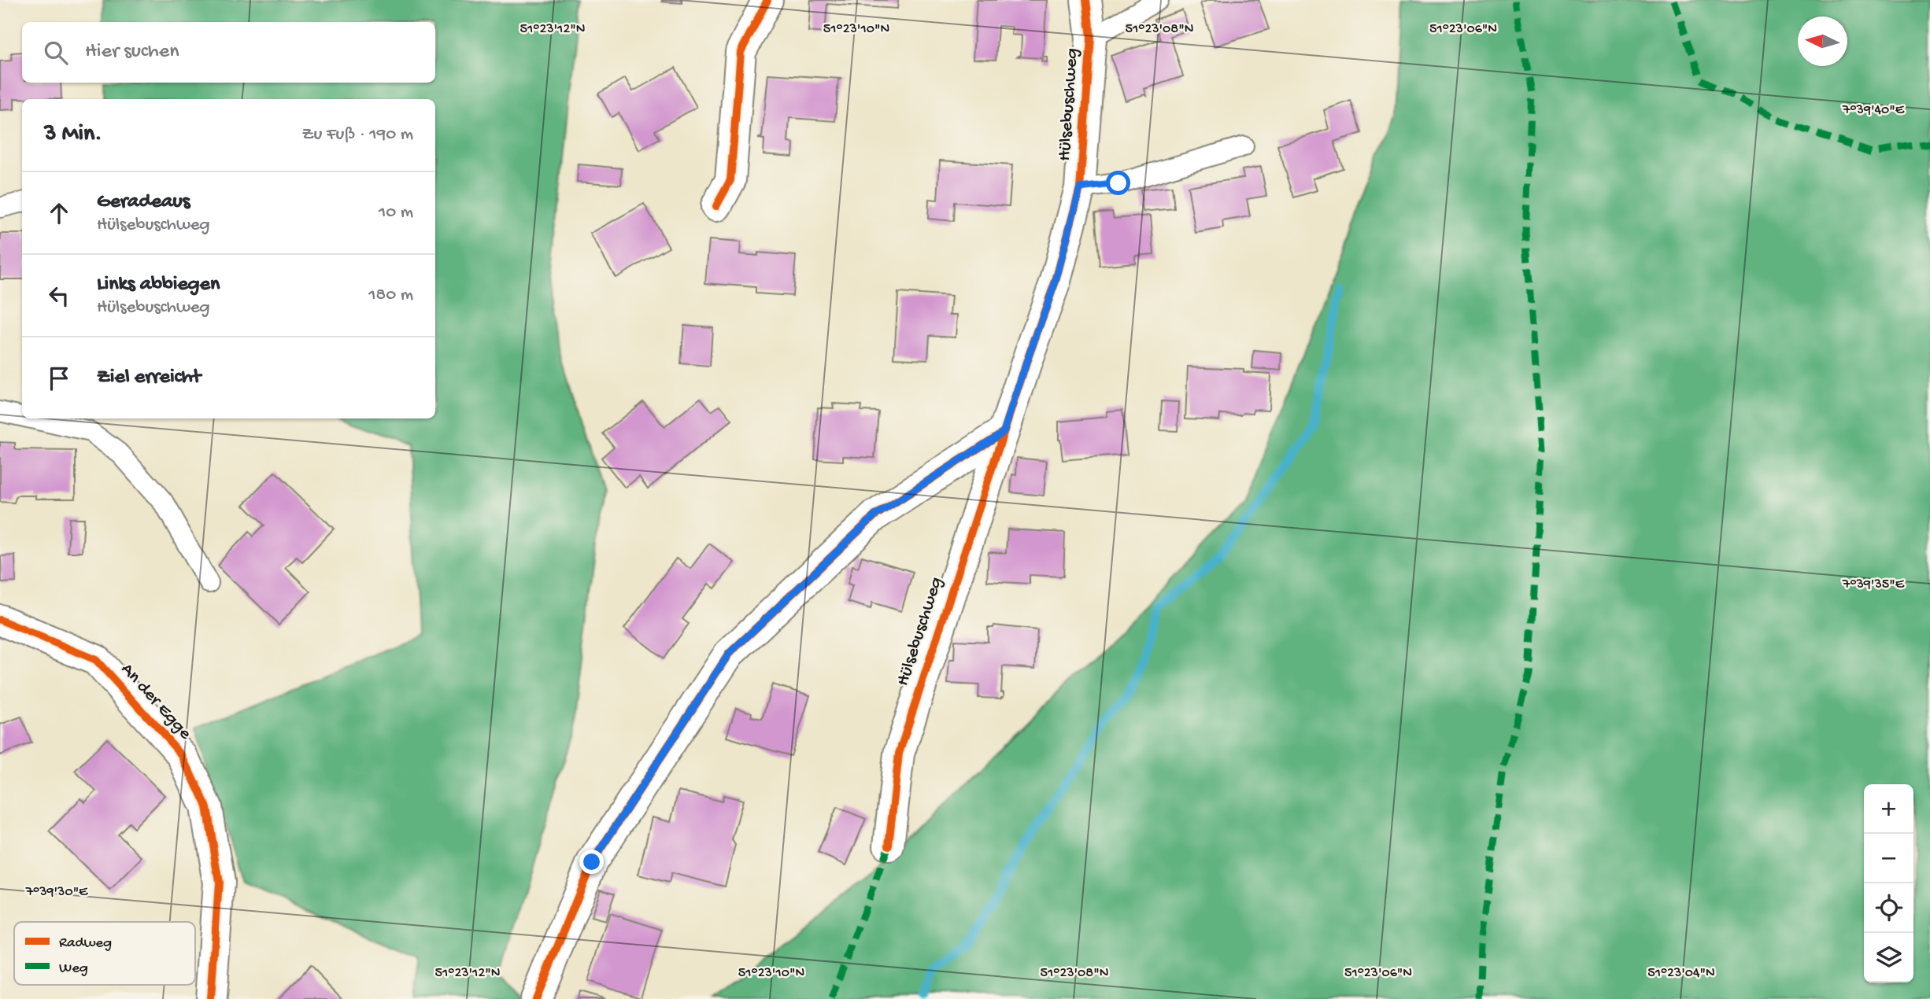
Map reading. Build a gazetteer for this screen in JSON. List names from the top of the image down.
{
  "streets": {
    "street": ["Hülsebuschweg", "An der Egge"]
  },
  "legend": ["Radweg", "Weg"],
  "north": "left",
  "page": {
    "search": "Hier suchen",
    "heading": ["3 Min.", "Zu Fuß · 190 m"],
    "list": [
      ["Geradeaus", "Hülsebuschweg", "10 m"],
      ["Links abbiegen", "Hülsebuschweg", "180 m"],
      "Ziel erreicht"
    ],
    "map_buttons": ["+", "−"]
  },
  "coordinates": [
    "51°23'12\"N",
    "51°23'10\"N",
    "51°23'08\"N",
    "51°23'06\"N",
    "7°39'40\"E",
    "7°39'35\"E",
    "7°39'30\"E",
    "51°23'04\"N"
  ]
}
